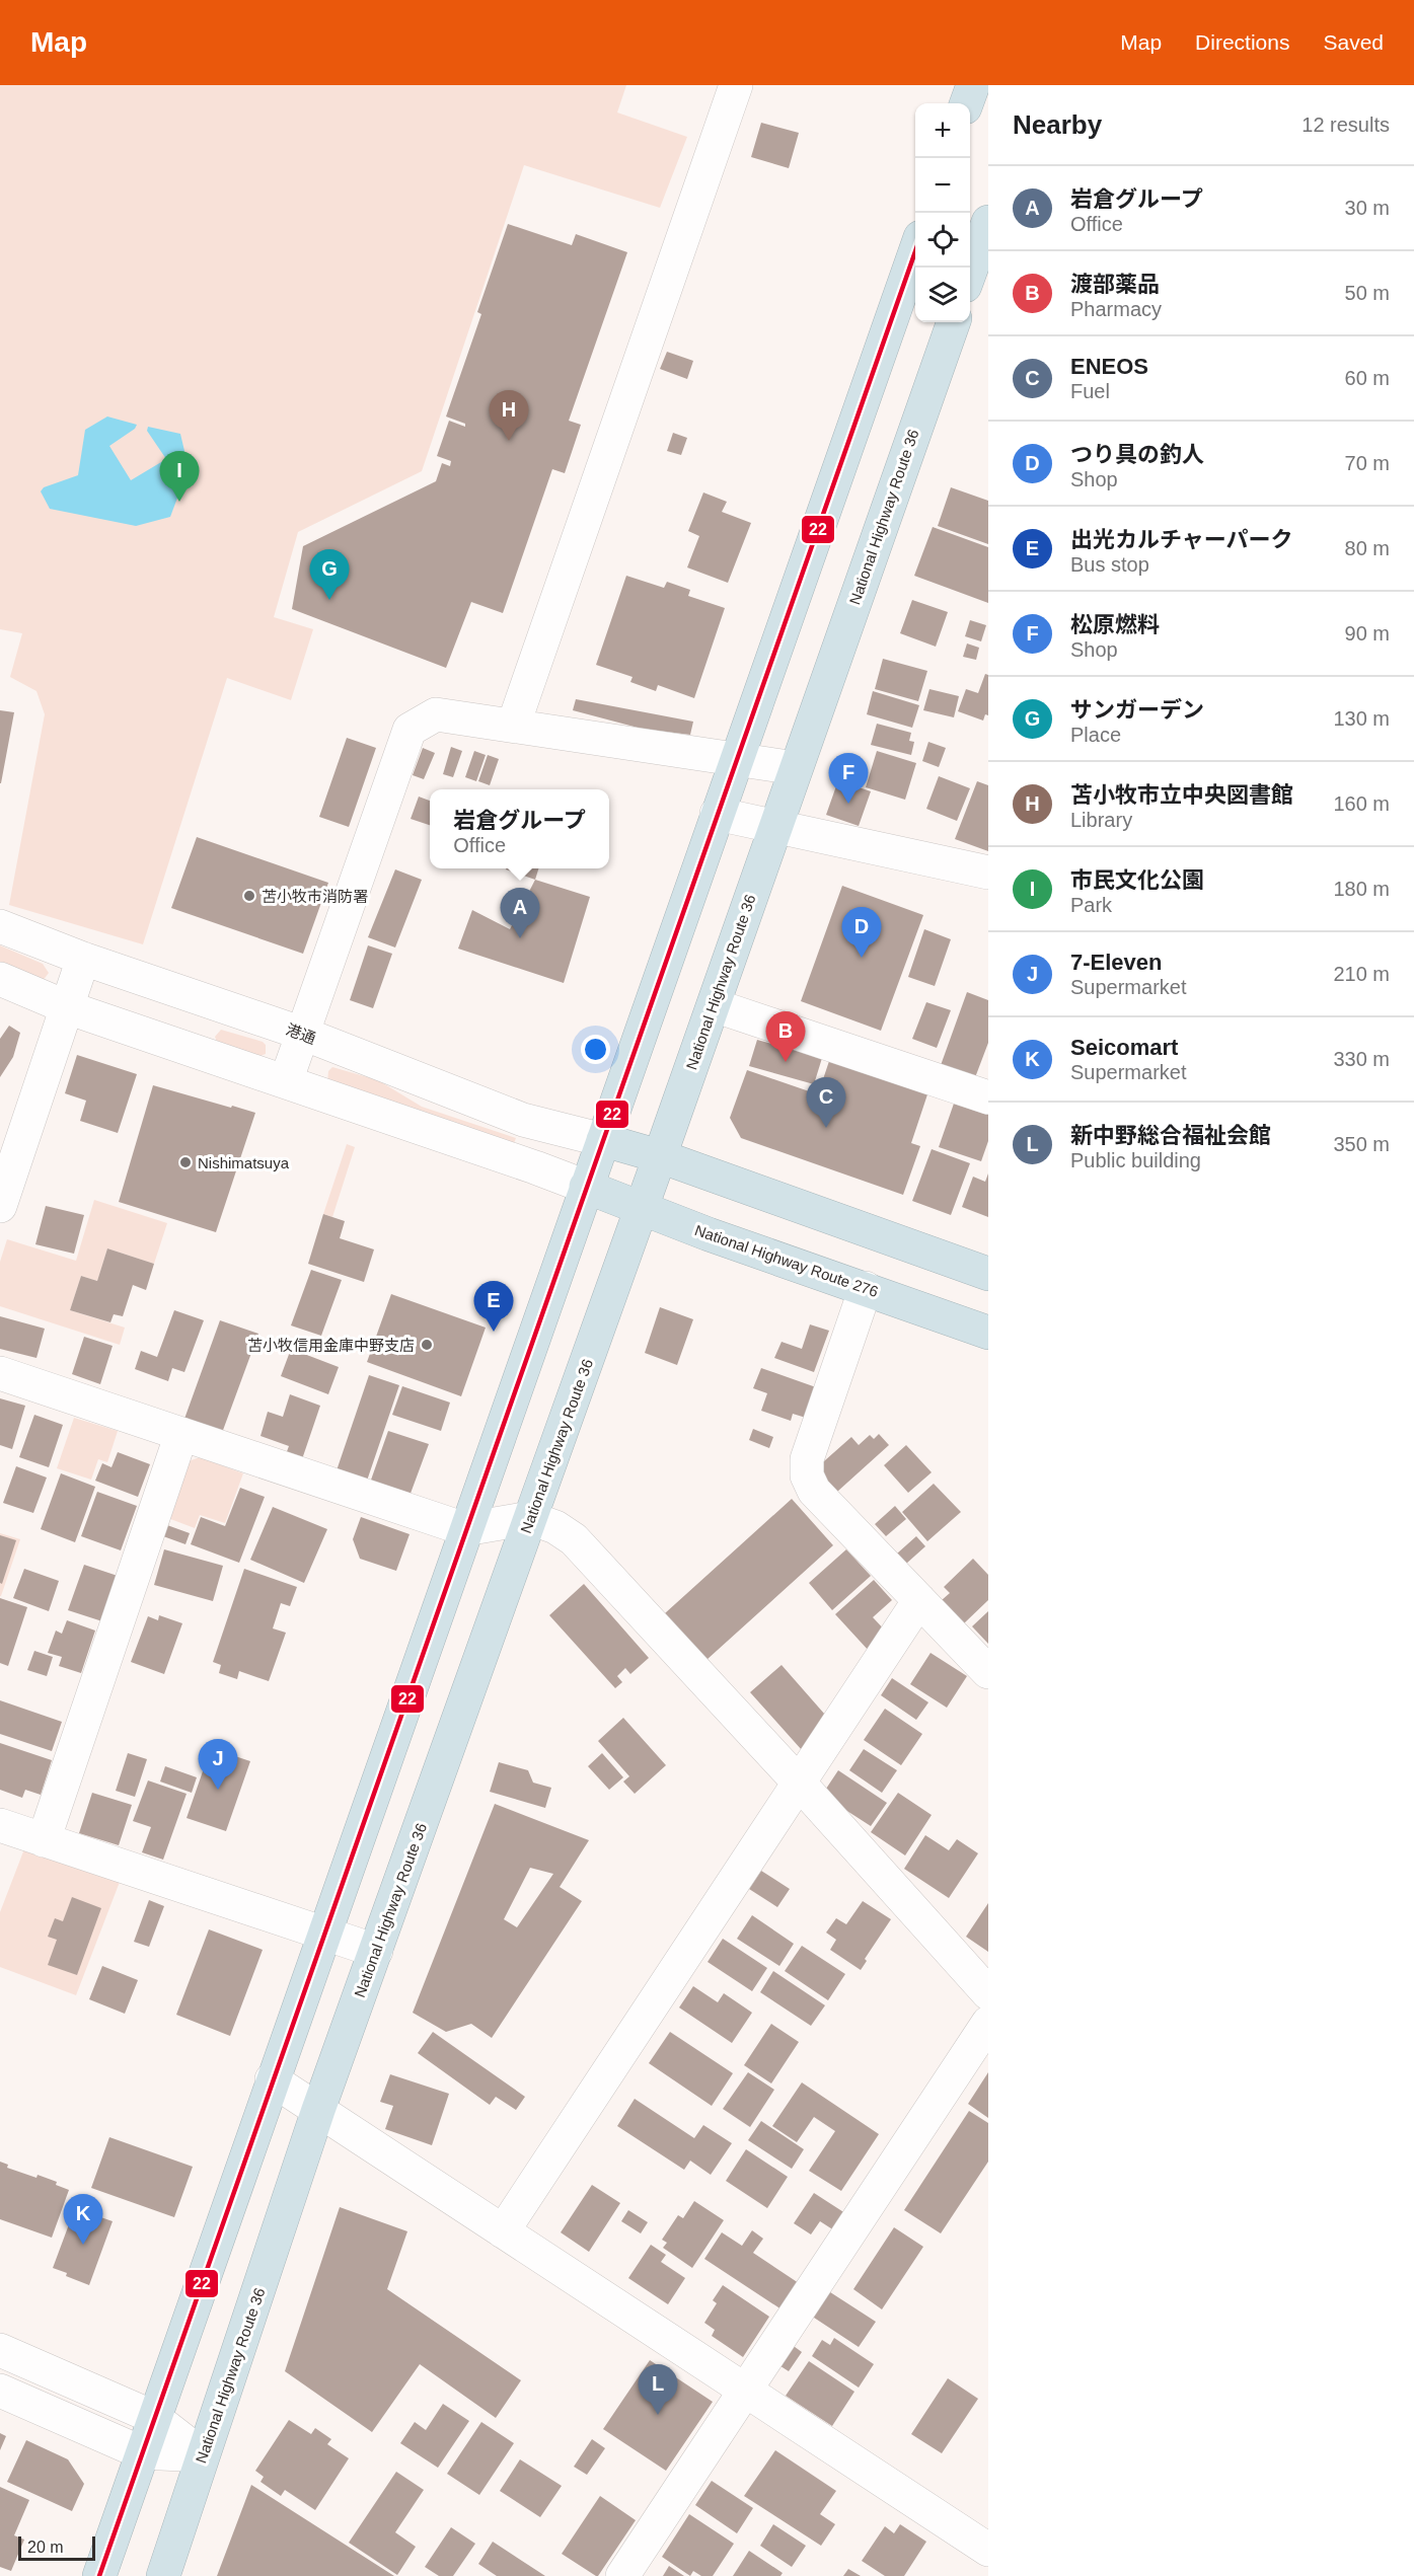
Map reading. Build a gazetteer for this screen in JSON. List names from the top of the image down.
{
  "streets": {
    "highway": ["National Highway Route 36", "National Highway Route 276"],
    "street": ["港通"]
  },
  "crossings": [
    ["National Highway Route 36", "National Highway Route 276"]
  ],
  "places": ["苫小牧市消防署", "Nishimatsuya", "苫小牧信用金庫中野支店"],
  "lines": ["transit line 22"],
  "scale_bar": "20 m",
  "page": {
    "header": "Map",
    "nav": ["Map", "Directions", "Saved"],
    "heading": ["Nearby", "12 results"],
    "map_buttons": ["+", "−"],
    "list": [
      {
        "mark": "A",
        "name": "岩倉グループ",
        "note": "Office",
        "value": "30 m"
      },
      {
        "mark": "B",
        "name": "渡部薬品",
        "note": "Pharmacy",
        "value": "50 m"
      },
      {
        "mark": "C",
        "name": "ENEOS",
        "note": "Fuel",
        "value": "60 m"
      },
      {
        "mark": "D",
        "name": "つり具の釣人",
        "note": "Shop",
        "value": "70 m"
      },
      {
        "mark": "E",
        "name": "出光カルチャーパーク",
        "note": "Bus stop",
        "value": "80 m"
      },
      {
        "mark": "F",
        "name": "松原燃料",
        "note": "Shop",
        "value": "90 m"
      },
      {
        "mark": "G",
        "name": "サンガーデン",
        "note": "Place",
        "value": "130 m"
      },
      {
        "mark": "H",
        "name": "苫小牧市立中央図書館",
        "note": "Library",
        "value": "160 m"
      },
      {
        "mark": "I",
        "name": "市民文化公園",
        "note": "Park",
        "value": "180 m"
      },
      {
        "mark": "J",
        "name": "7-Eleven",
        "note": "Supermarket",
        "value": "210 m"
      },
      {
        "mark": "K",
        "name": "Seicomart",
        "note": "Supermarket",
        "value": "330 m"
      },
      {
        "mark": "L",
        "name": "新中野総合福祉会館",
        "note": "Public building",
        "value": "350 m"
      }
    ],
    "pins": [
      "H",
      "I",
      "G",
      "F",
      "A",
      "D",
      "B",
      "C",
      "E",
      "J",
      "K",
      "L"
    ],
    "popup": ["岩倉グループ", "Office"],
    "scale": "20 m"
  }
}
